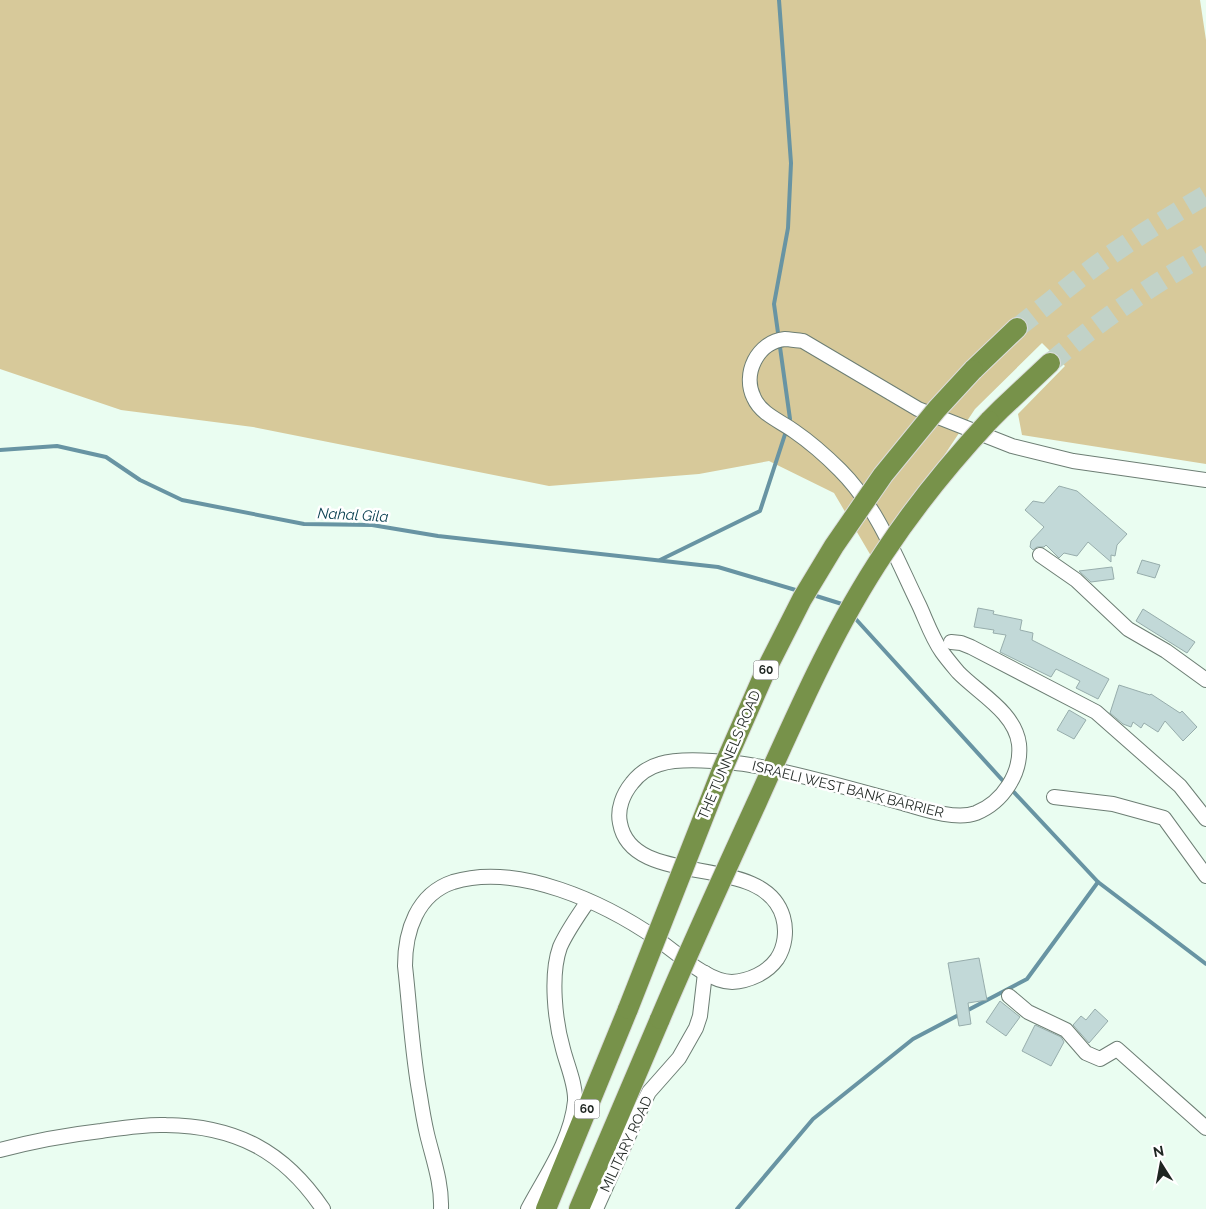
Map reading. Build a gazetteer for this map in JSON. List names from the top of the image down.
{
  "streets": {
    "highway": ["60", "THE TUNNELS ROAD"],
    "street": ["ISRAELI WEST BANK BARRIER", "MILITARY ROAD"]
  },
  "crossings": [
    ["ISRAELI WEST BANK BARRIER", "MILITARY ROAD"]
  ],
  "water": ["Nahal Gila"],
  "north": "top"
}
